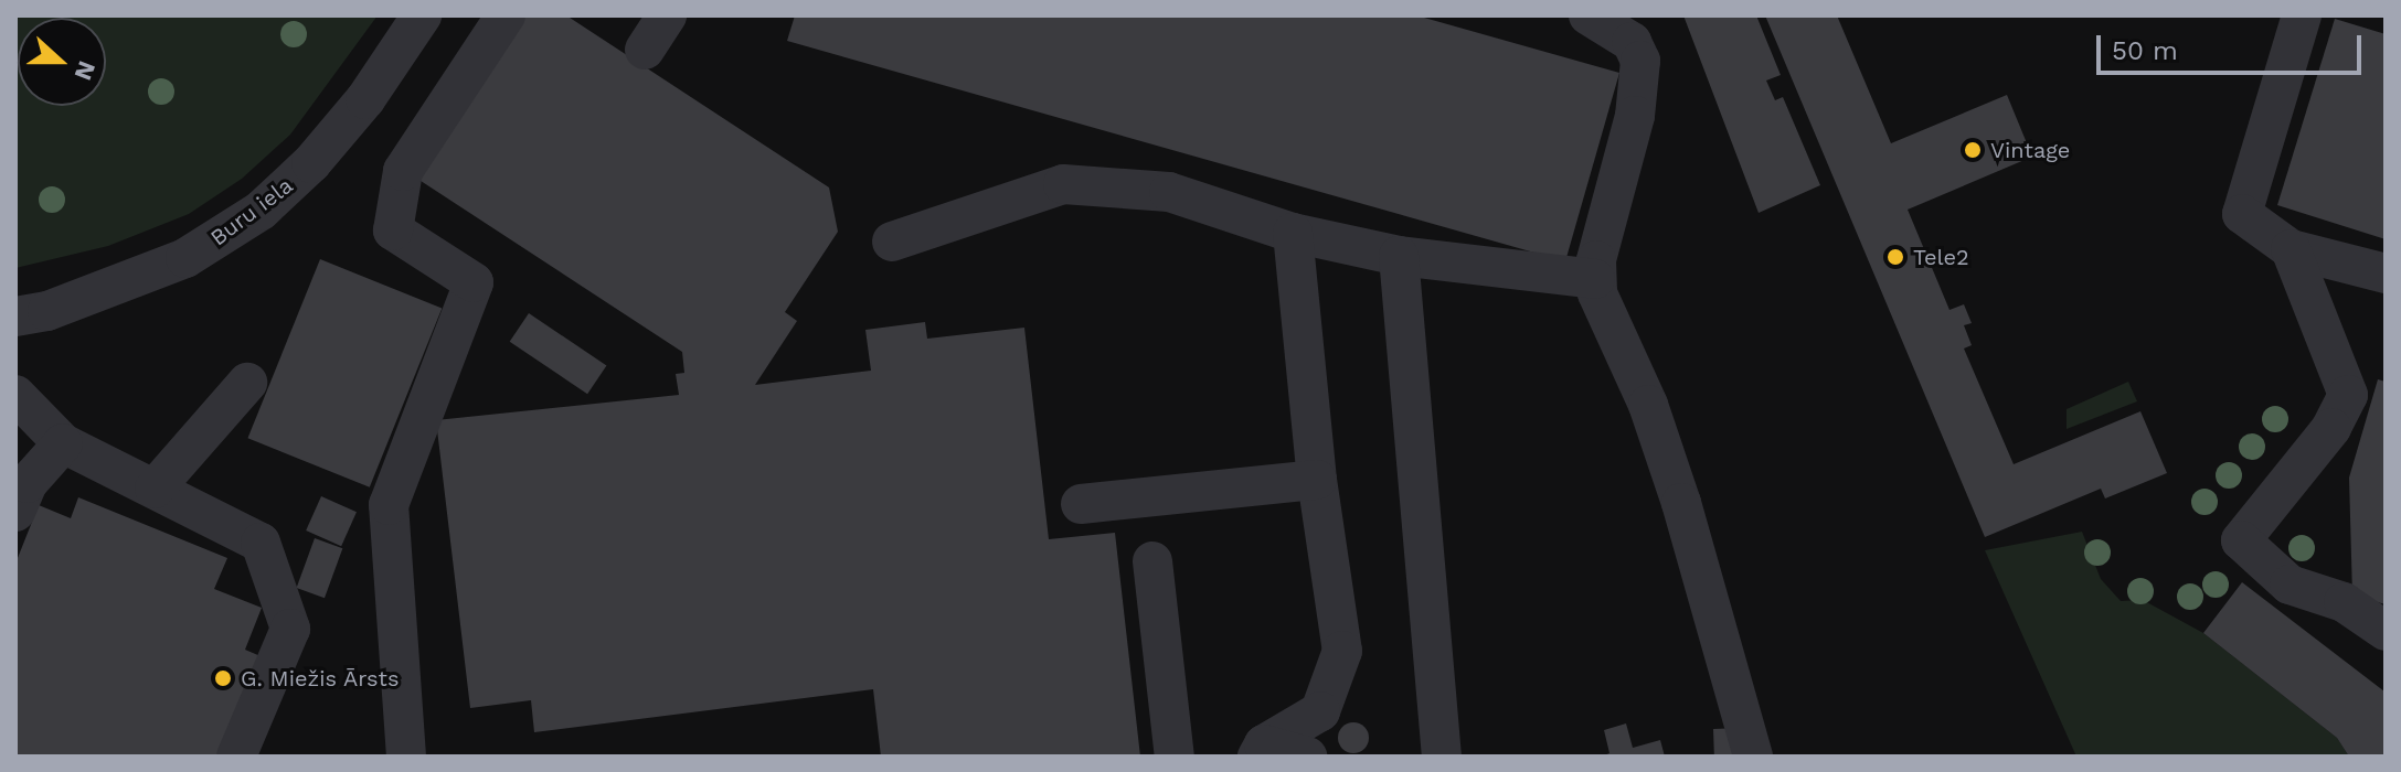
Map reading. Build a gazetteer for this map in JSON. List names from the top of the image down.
{
  "streets": {
    "street": ["Buru iela"]
  },
  "places": ["Vintage", "Tele2", "G. Miežis Ārsts"],
  "scale_bar": "50 m",
  "north": "right"
}
